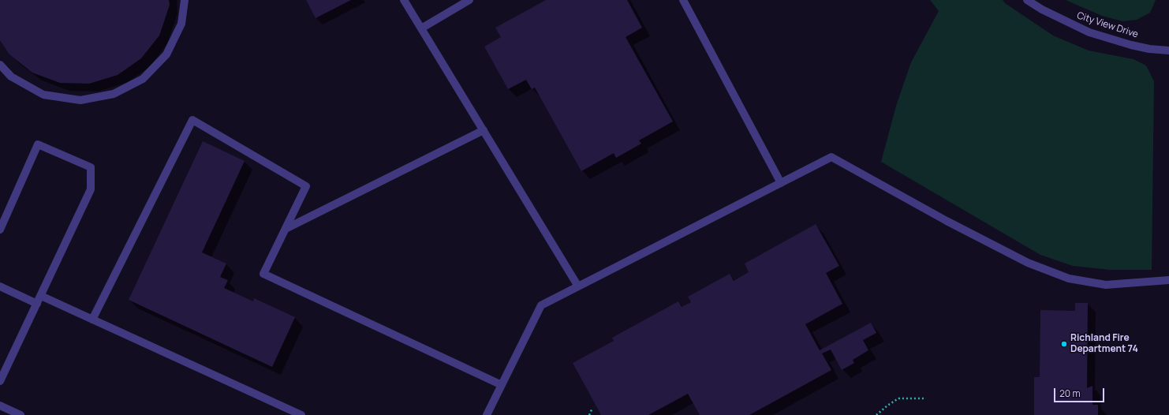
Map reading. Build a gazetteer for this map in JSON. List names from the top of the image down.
{
  "streets": {
    "street": ["City View Drive"]
  },
  "places": ["Richland Fire Department 74"],
  "scale_bar": "20 m"
}
